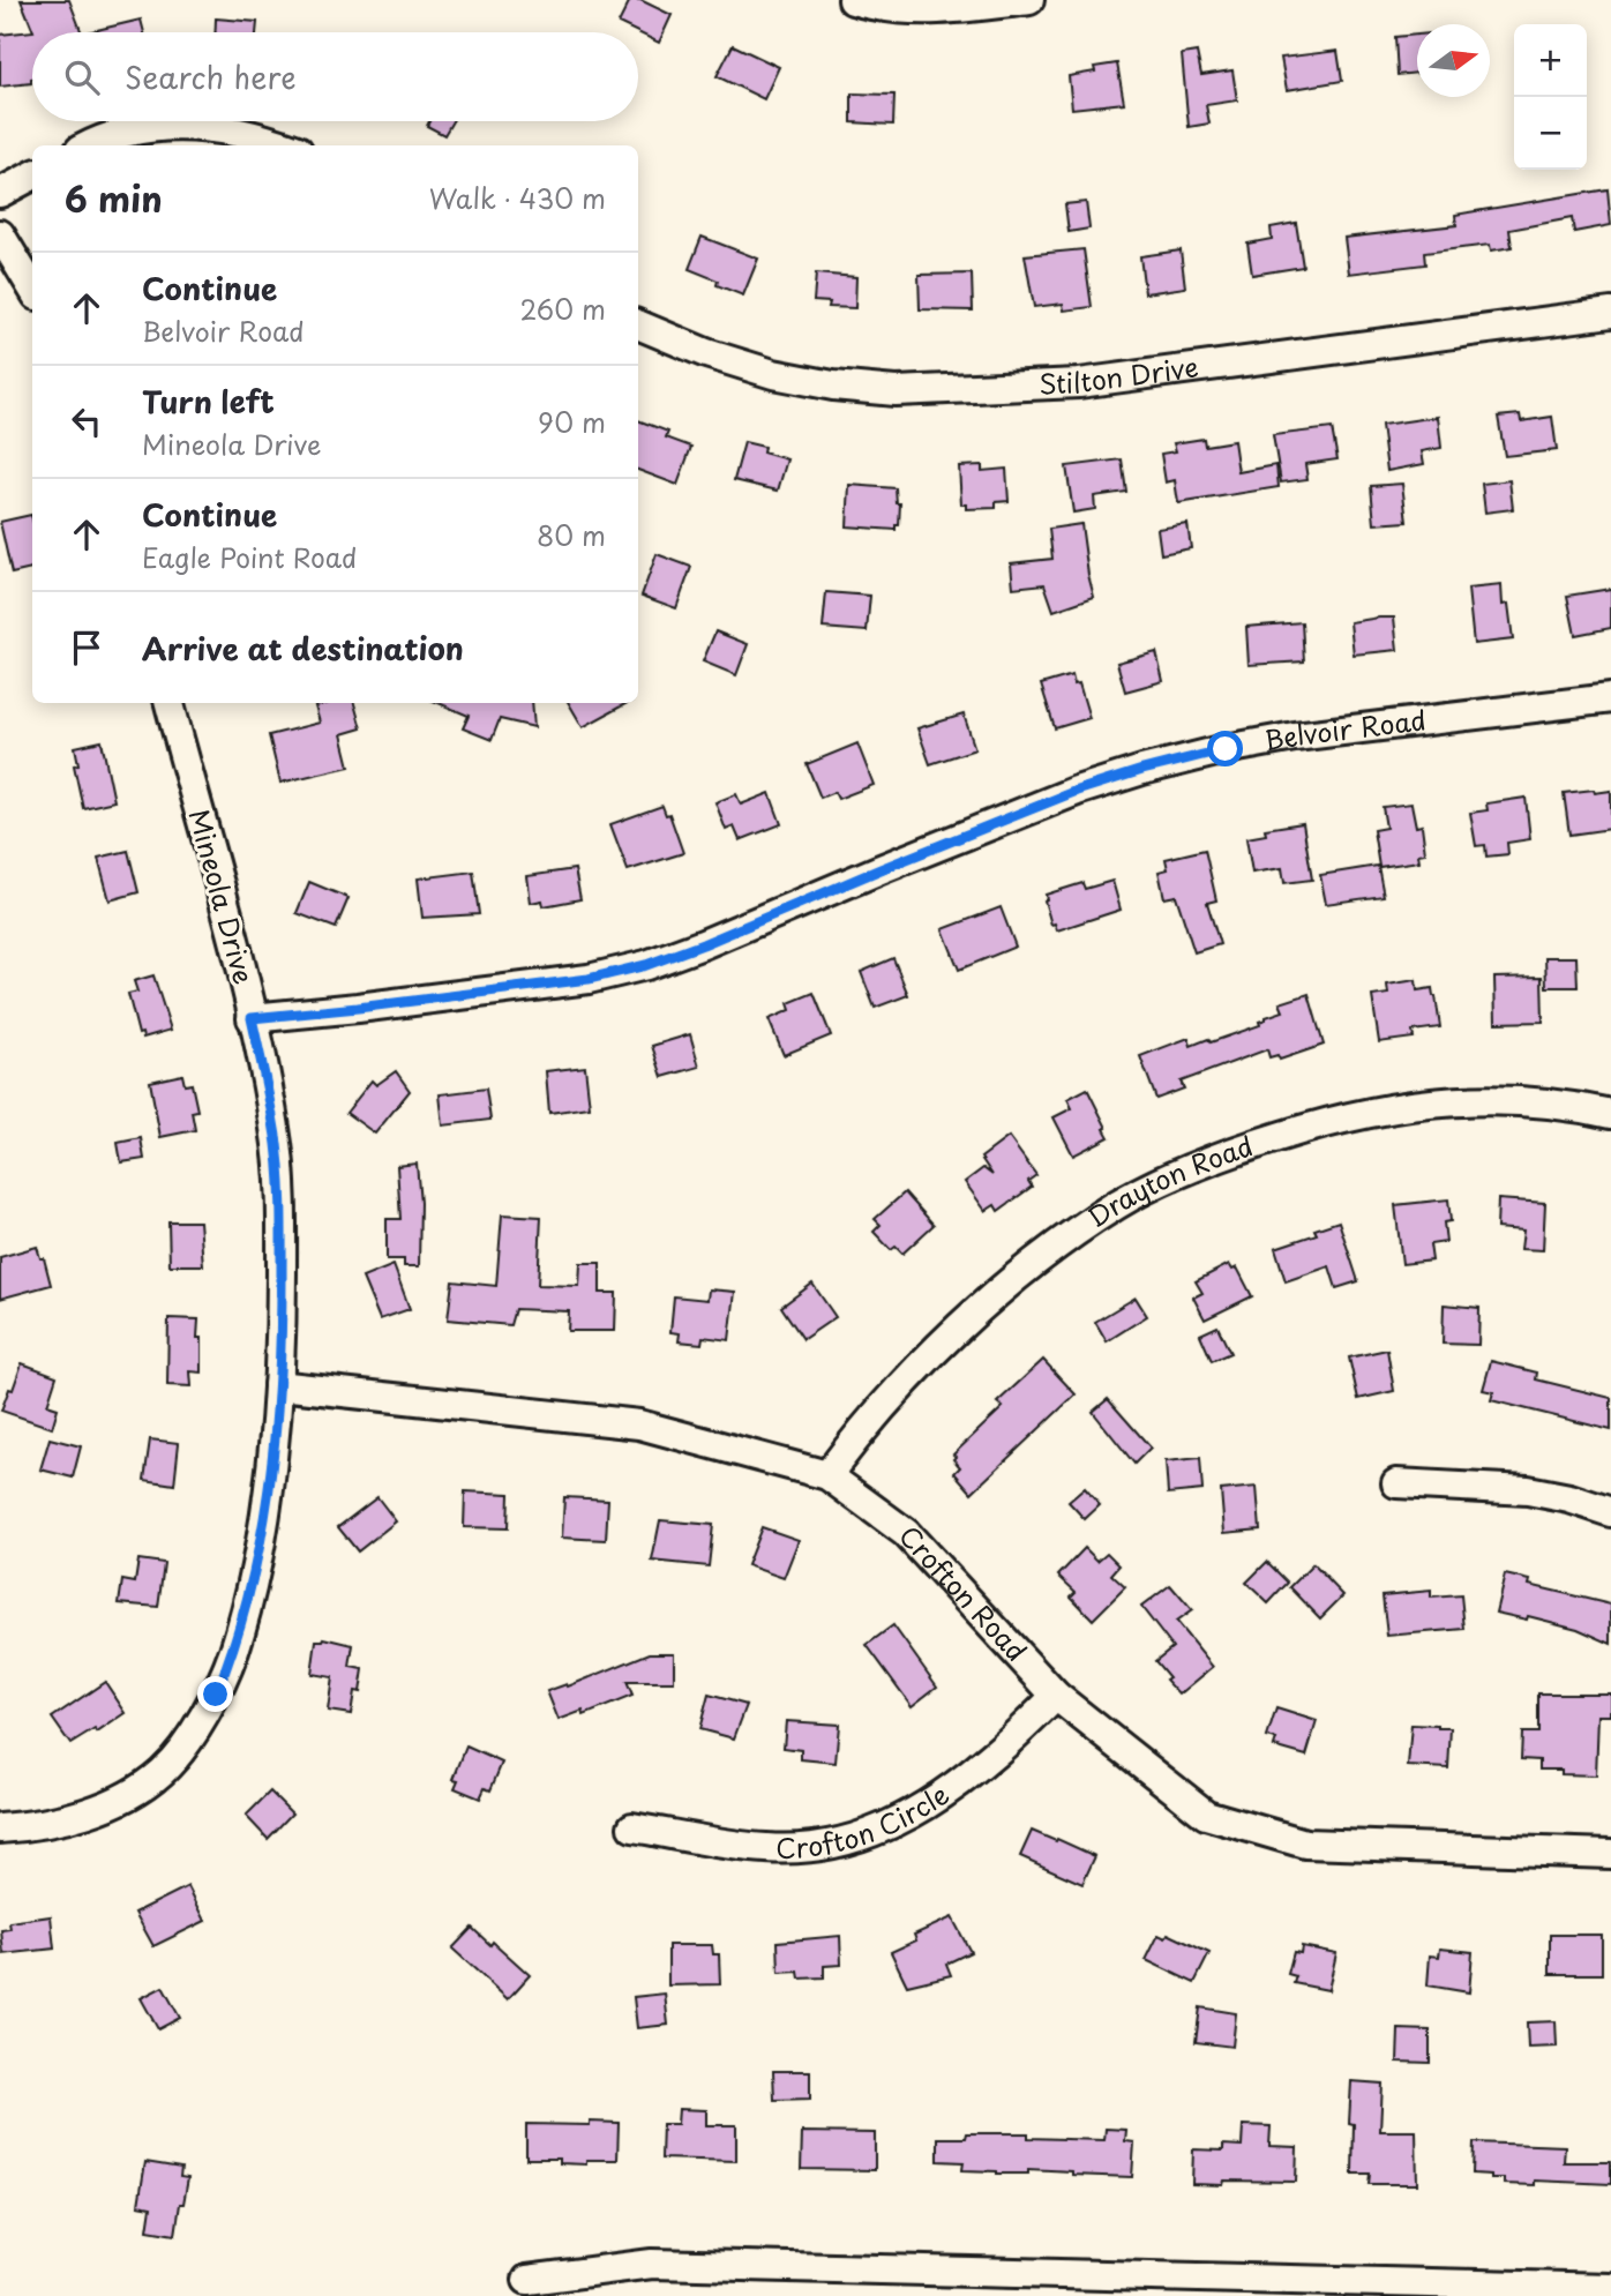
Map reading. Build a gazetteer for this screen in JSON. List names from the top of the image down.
{
  "streets": {
    "street": [
      "Stilton Drive",
      "Belvoir Road",
      "Mineola Drive",
      "Drayton Road",
      "Crofton Road",
      "Crofton Circle"
    ]
  },
  "crossings": [
    ["Belvoir Road", "Mineola Drive"],
    ["Mineola Drive", "Crofton Road"],
    ["Drayton Road", "Crofton Road"],
    ["Crofton Road", "Crofton Circle"]
  ],
  "north": "right",
  "page": {
    "map_buttons": ["+", "−"],
    "search": "Search here",
    "heading": ["6 min", "Walk · 430 m"],
    "list": [
      ["Continue", "Belvoir Road", "260 m"],
      ["Turn left", "Mineola Drive", "90 m"],
      ["Continue", "Eagle Point Road", "80 m"],
      "Arrive at destination"
    ]
  }
}
